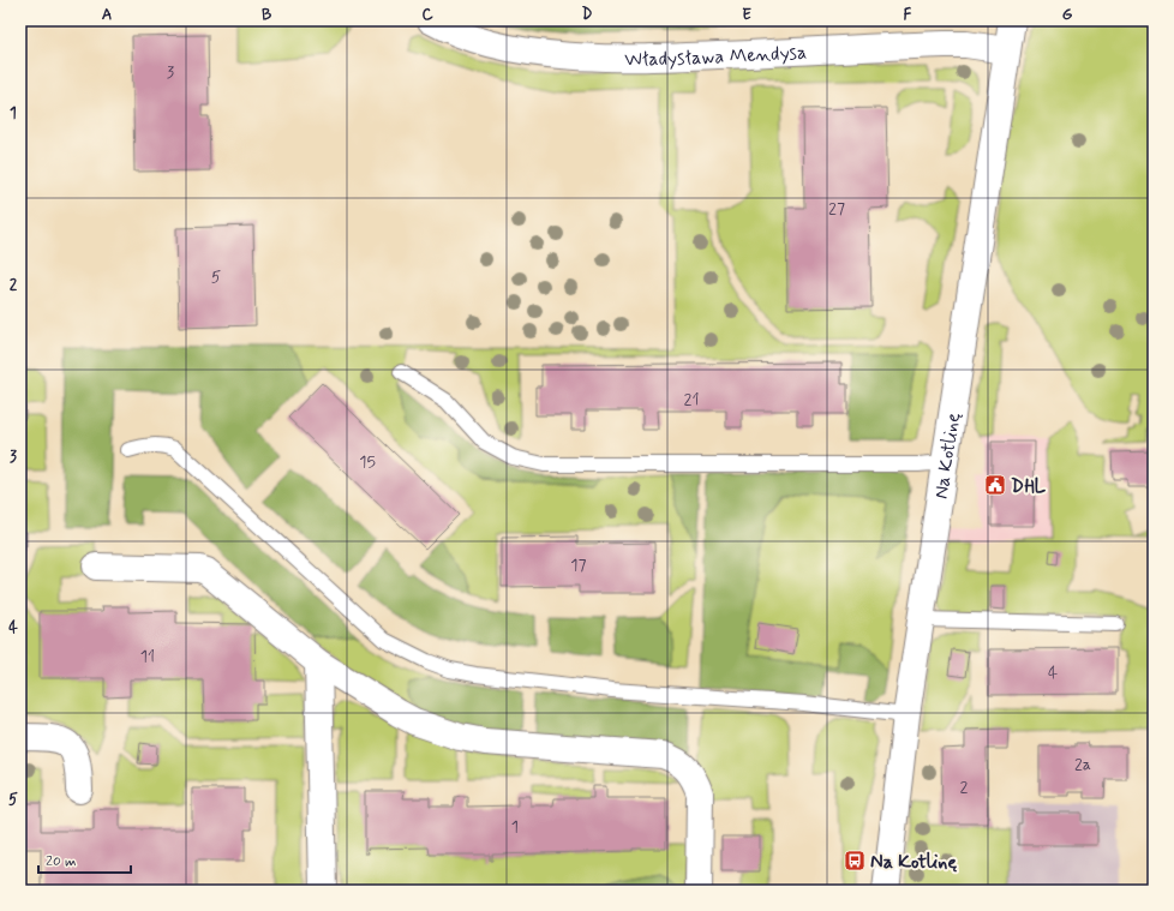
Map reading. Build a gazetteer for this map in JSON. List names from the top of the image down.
{
  "streets": {
    "street": ["Władysława Mendysa", "Na Kotlinę"]
  },
  "crossings": [
    ["Władysława Mendysa", "Na Kotlinę"]
  ],
  "places": {
    "public building": ["DHL"],
    "bus stop": ["Na Kotlinę"]
  },
  "house_numbers": [
    "3",
    "27",
    "5",
    "21",
    "15",
    "17",
    "11",
    "4",
    "2a",
    "2",
    "1"
  ],
  "scale_bar": "20 m",
  "grid": {
    "columns": [
      "A",
      "B",
      "C",
      "D",
      "E",
      "F",
      "G"
    ],
    "rows": [
      "1",
      "2",
      "3",
      "4",
      "5"
    ]
  }
}
